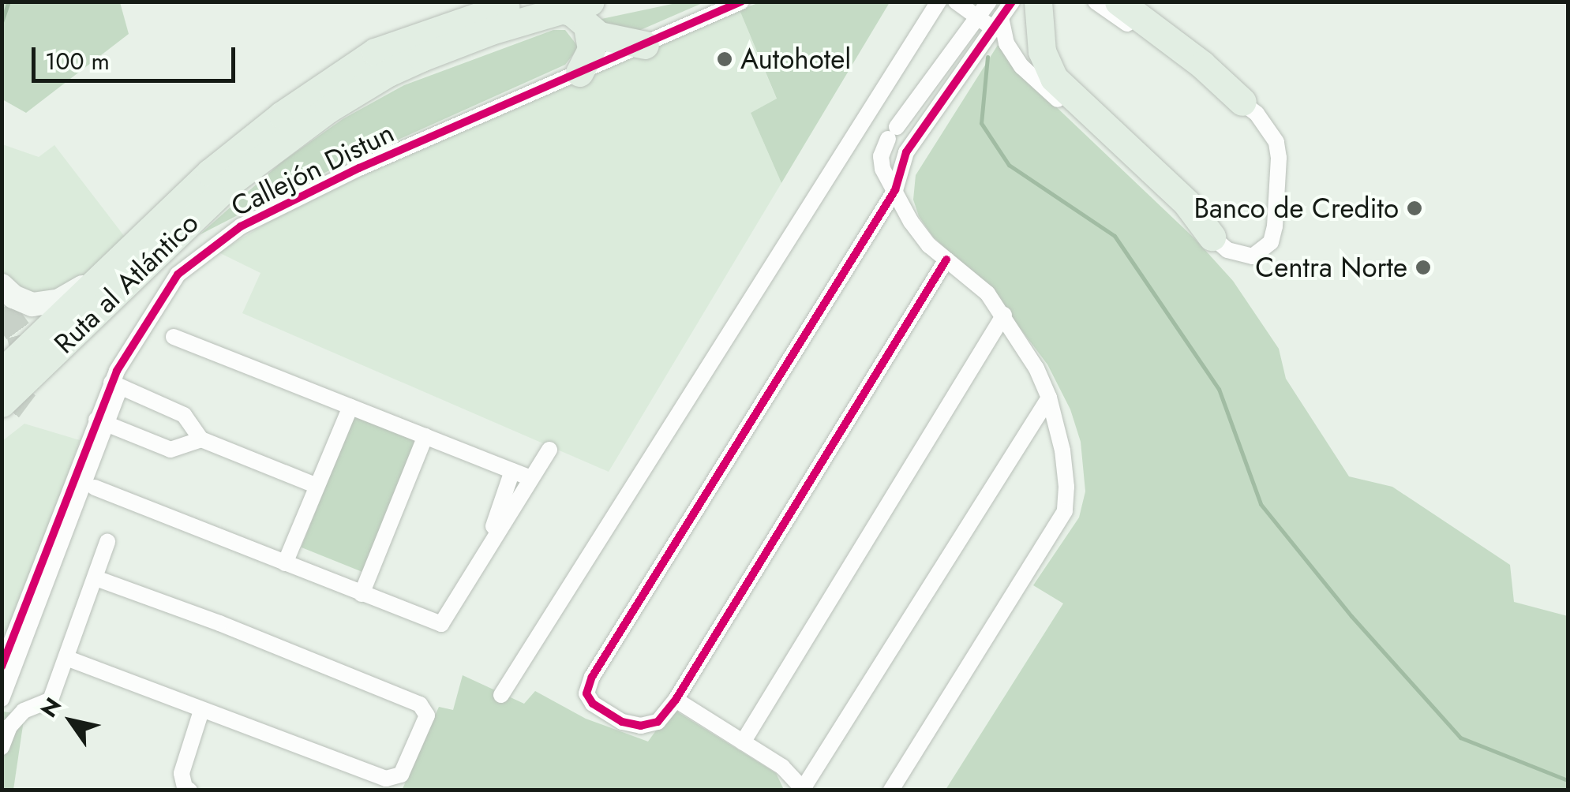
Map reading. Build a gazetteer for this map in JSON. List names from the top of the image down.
{
  "streets": {
    "highway": ["Ruta al Atlántico"],
    "street": ["Callejón Distun"]
  },
  "places": ["Autohotel", "Banco de Credito", "Centra Norte"],
  "scale_bar": "100 m",
  "north": "top left"
}
